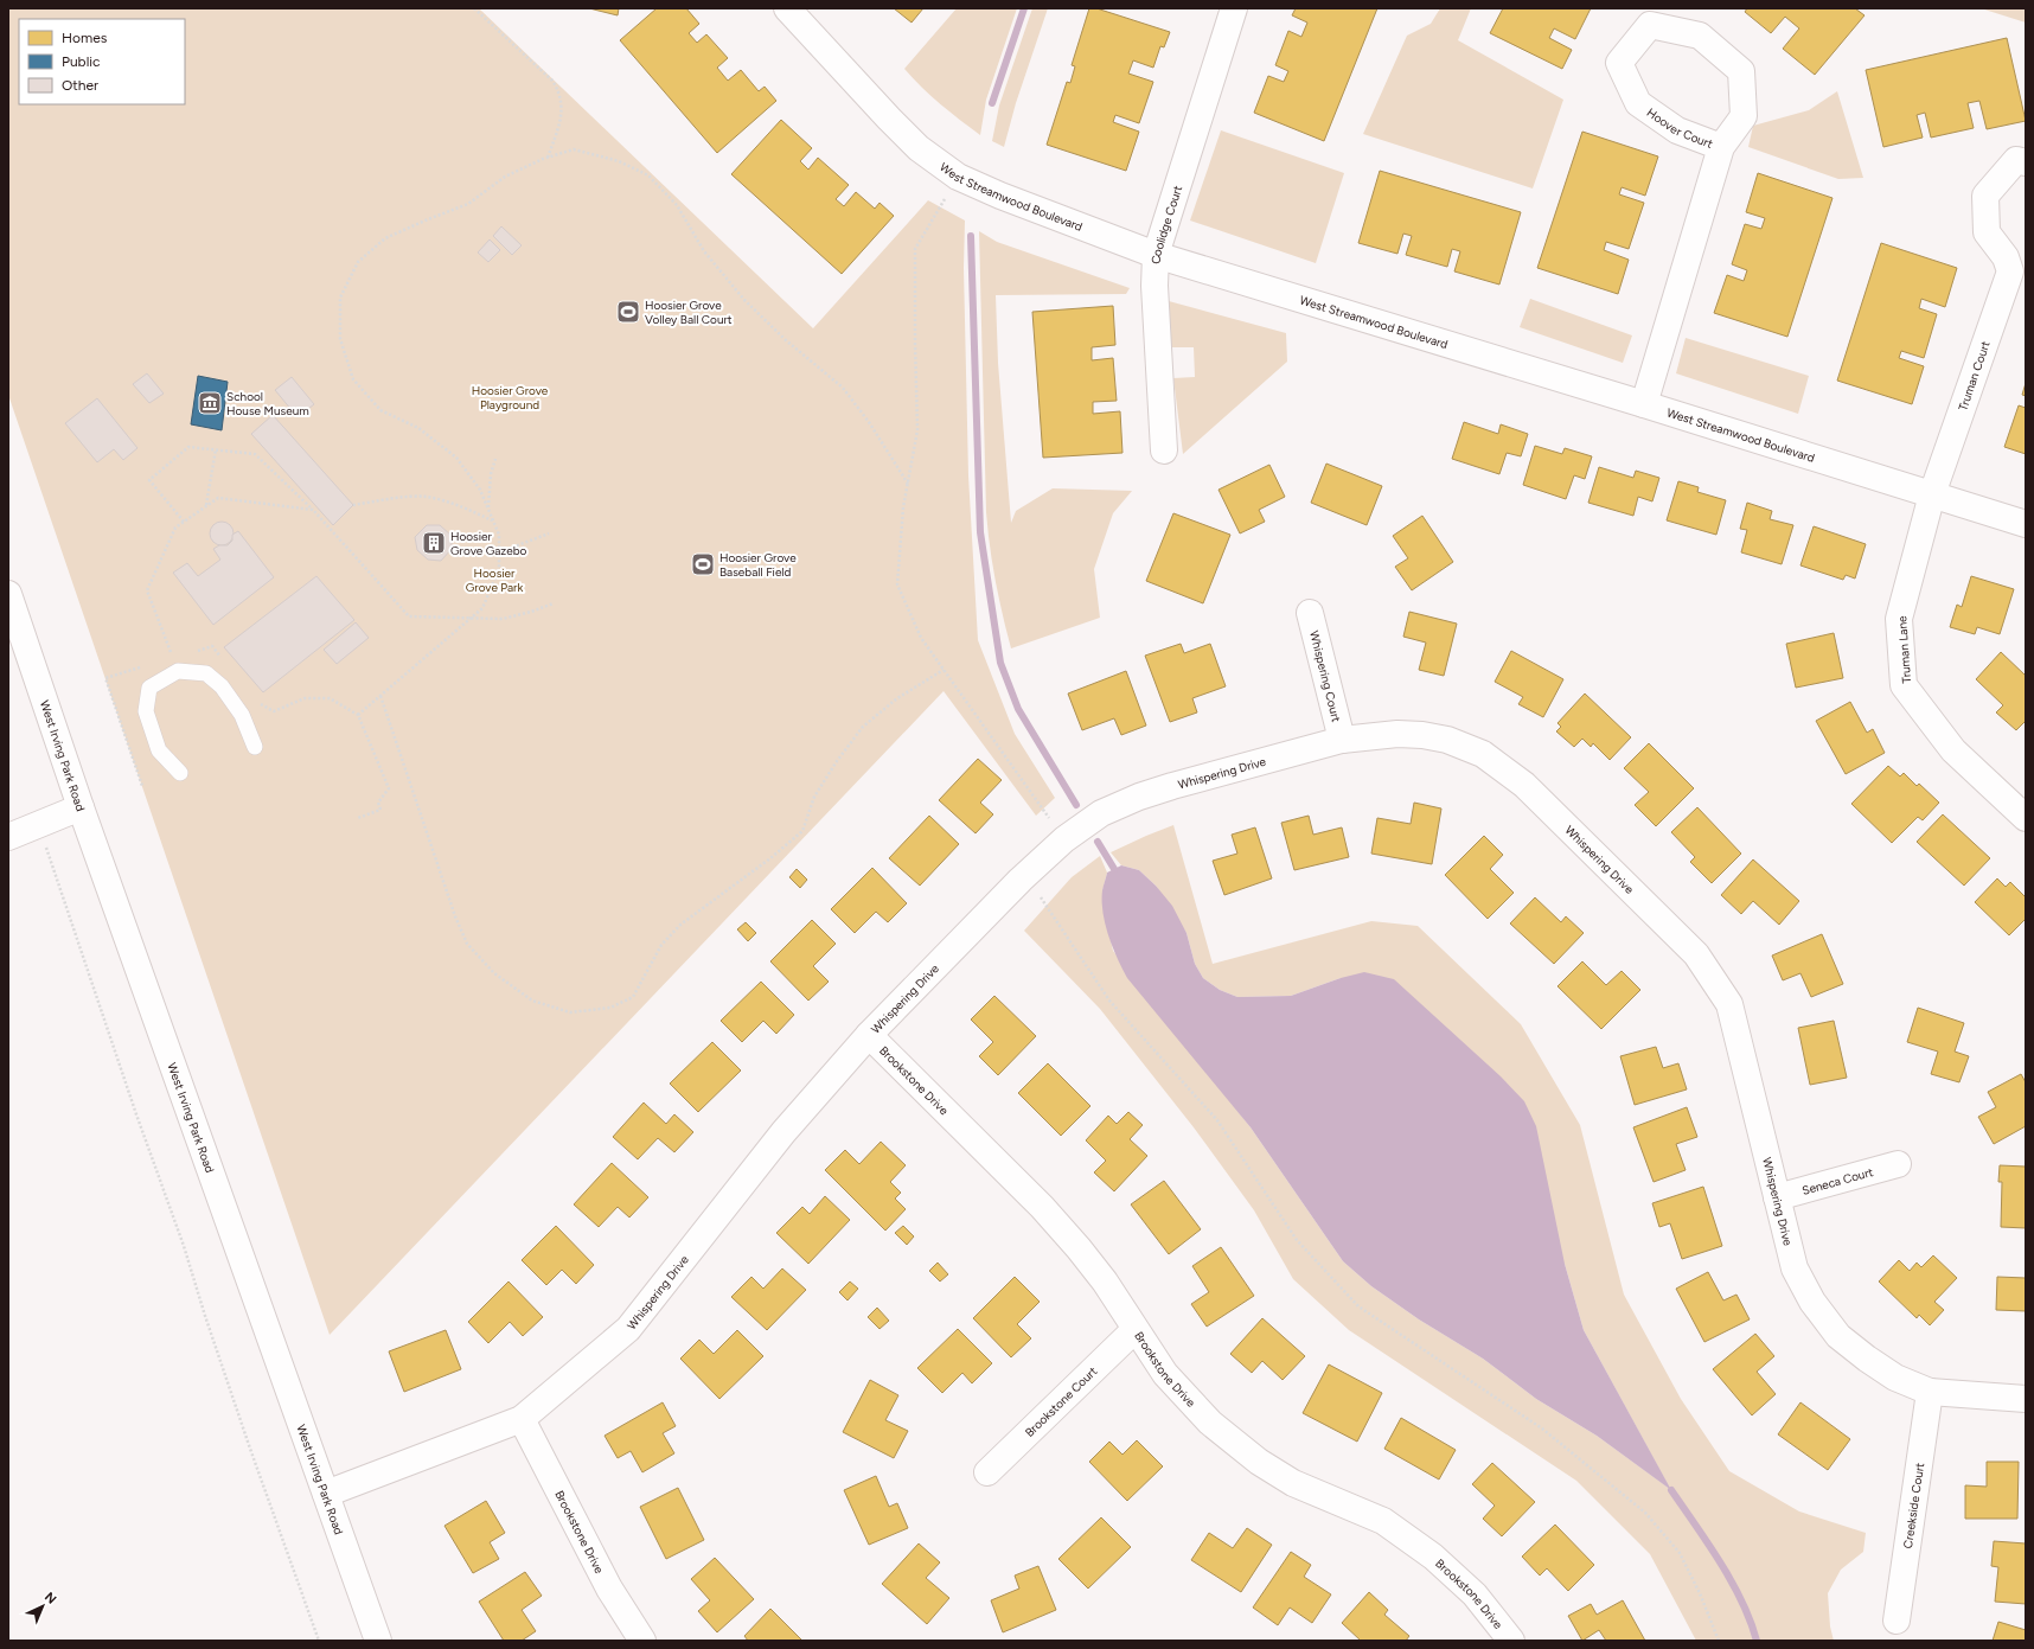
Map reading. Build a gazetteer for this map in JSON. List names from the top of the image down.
{
  "streets": {
    "street": [
      "Hoover Court",
      "West Streamwood Boulevard",
      "Coolidge Court",
      "Truman Court",
      "Truman Lane",
      "Whispering Court",
      "West Irving Park Road",
      "Whispering Drive",
      "Brookstone Drive",
      "Seneca Court",
      "Brookstone Court",
      "Creekside Court"
    ]
  },
  "crossings": [
    ["Hoover Court", "West Streamwood Boulevard"],
    ["West Streamwood Boulevard", "Coolidge Court"],
    ["West Streamwood Boulevard", "Truman Court"],
    ["West Streamwood Boulevard", "Truman Lane"],
    ["Truman Court", "Truman Lane"],
    ["Whispering Court", "Whispering Drive"],
    ["West Irving Park Road", "Whispering Drive"],
    ["Whispering Drive", "Brookstone Drive"],
    ["Whispering Drive", "Seneca Court"],
    ["Whispering Drive", "Creekside Court"],
    ["Brookstone Drive", "Brookstone Court"]
  ],
  "parks": ["Hoosier Grove Playground", "Hoosier Grove Park"],
  "places": {
    "sports": ["Hoosier Grove Volley Ball Court", "Hoosier Grove Baseball Field"],
    "museum": ["School House Museum"],
    "building": ["Hoosier Grove Gazebo"]
  },
  "legend": ["Homes", "Public", "Other"],
  "north": "top right"
}
